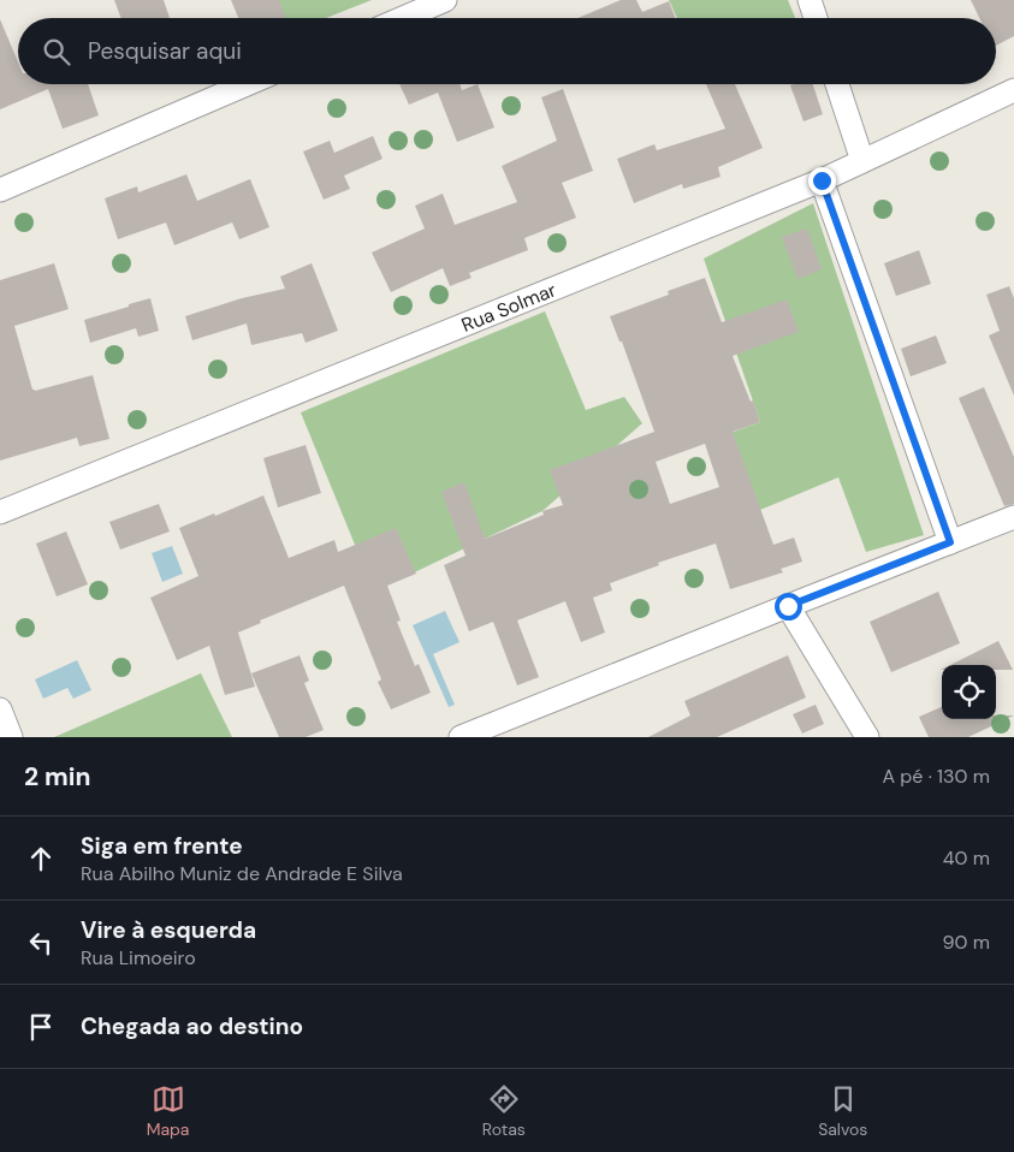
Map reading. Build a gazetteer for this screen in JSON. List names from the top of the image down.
{
  "streets": {
    "street": ["Rua Solmar"]
  },
  "page": {
    "search": "Pesquisar aqui",
    "heading": ["2 min", "A pé · 130 m"],
    "list": [
      ["Siga em frente", "Rua Abilho Muniz de Andrade E Silva", "40 m"],
      ["Vire à esquerda", "Rua Limoeiro", "90 m"],
      "Chegada ao destino"
    ],
    "nav": ["Mapa", "Rotas", "Salvos"]
  }
}
